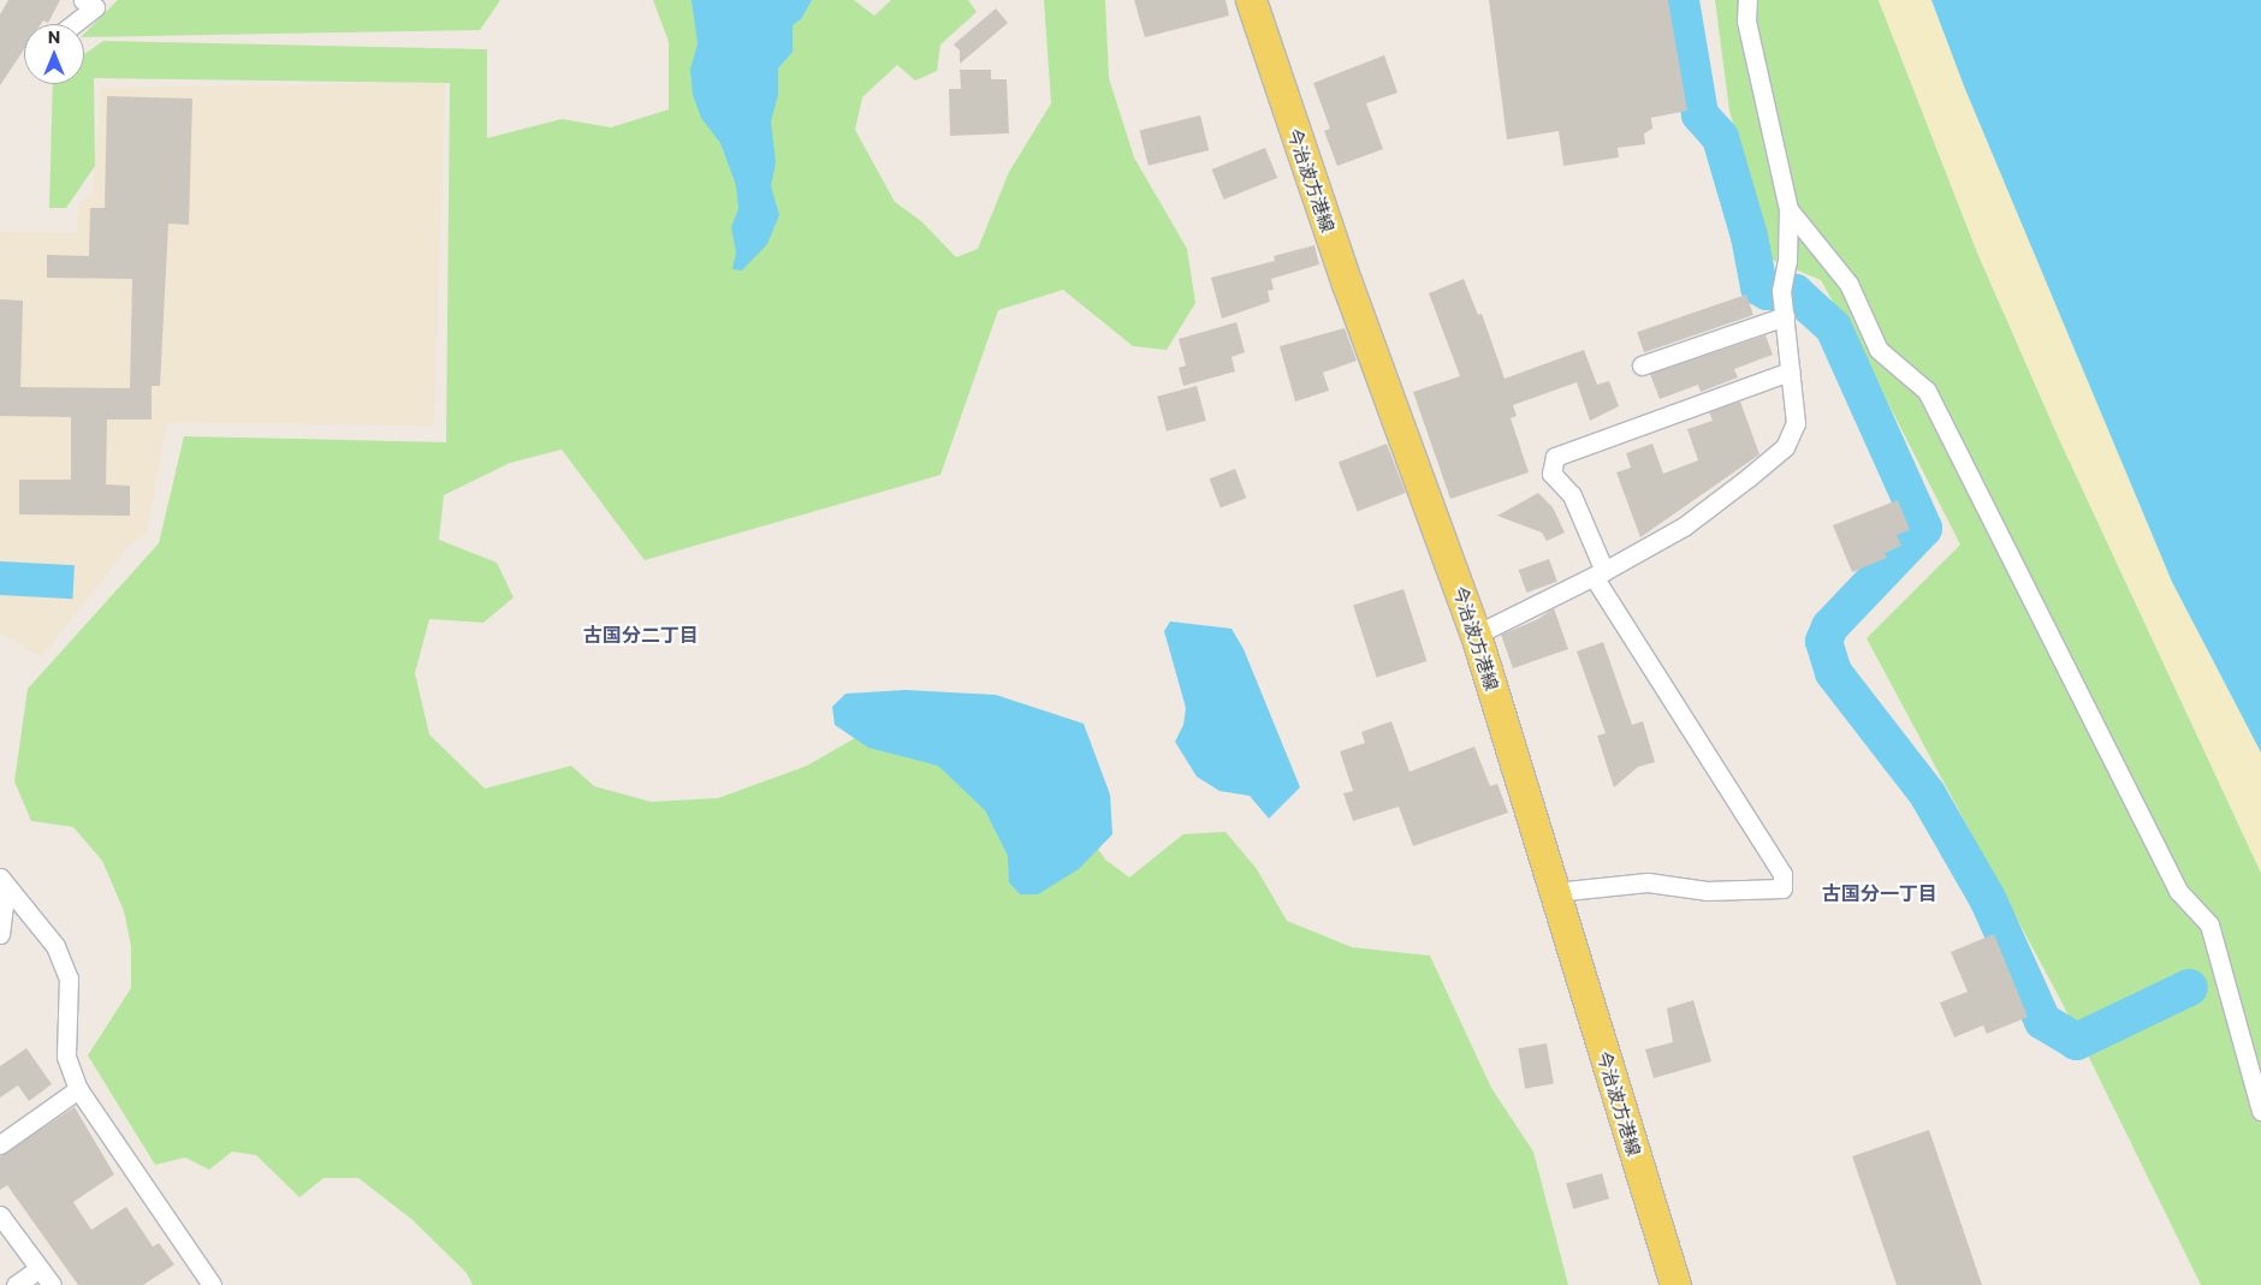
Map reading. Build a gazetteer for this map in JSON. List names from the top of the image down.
{
  "streets": {
    "main road": ["今治波方港線"]
  },
  "districts": ["古国分二丁目", "古国分一丁目"],
  "north": "top"
}
